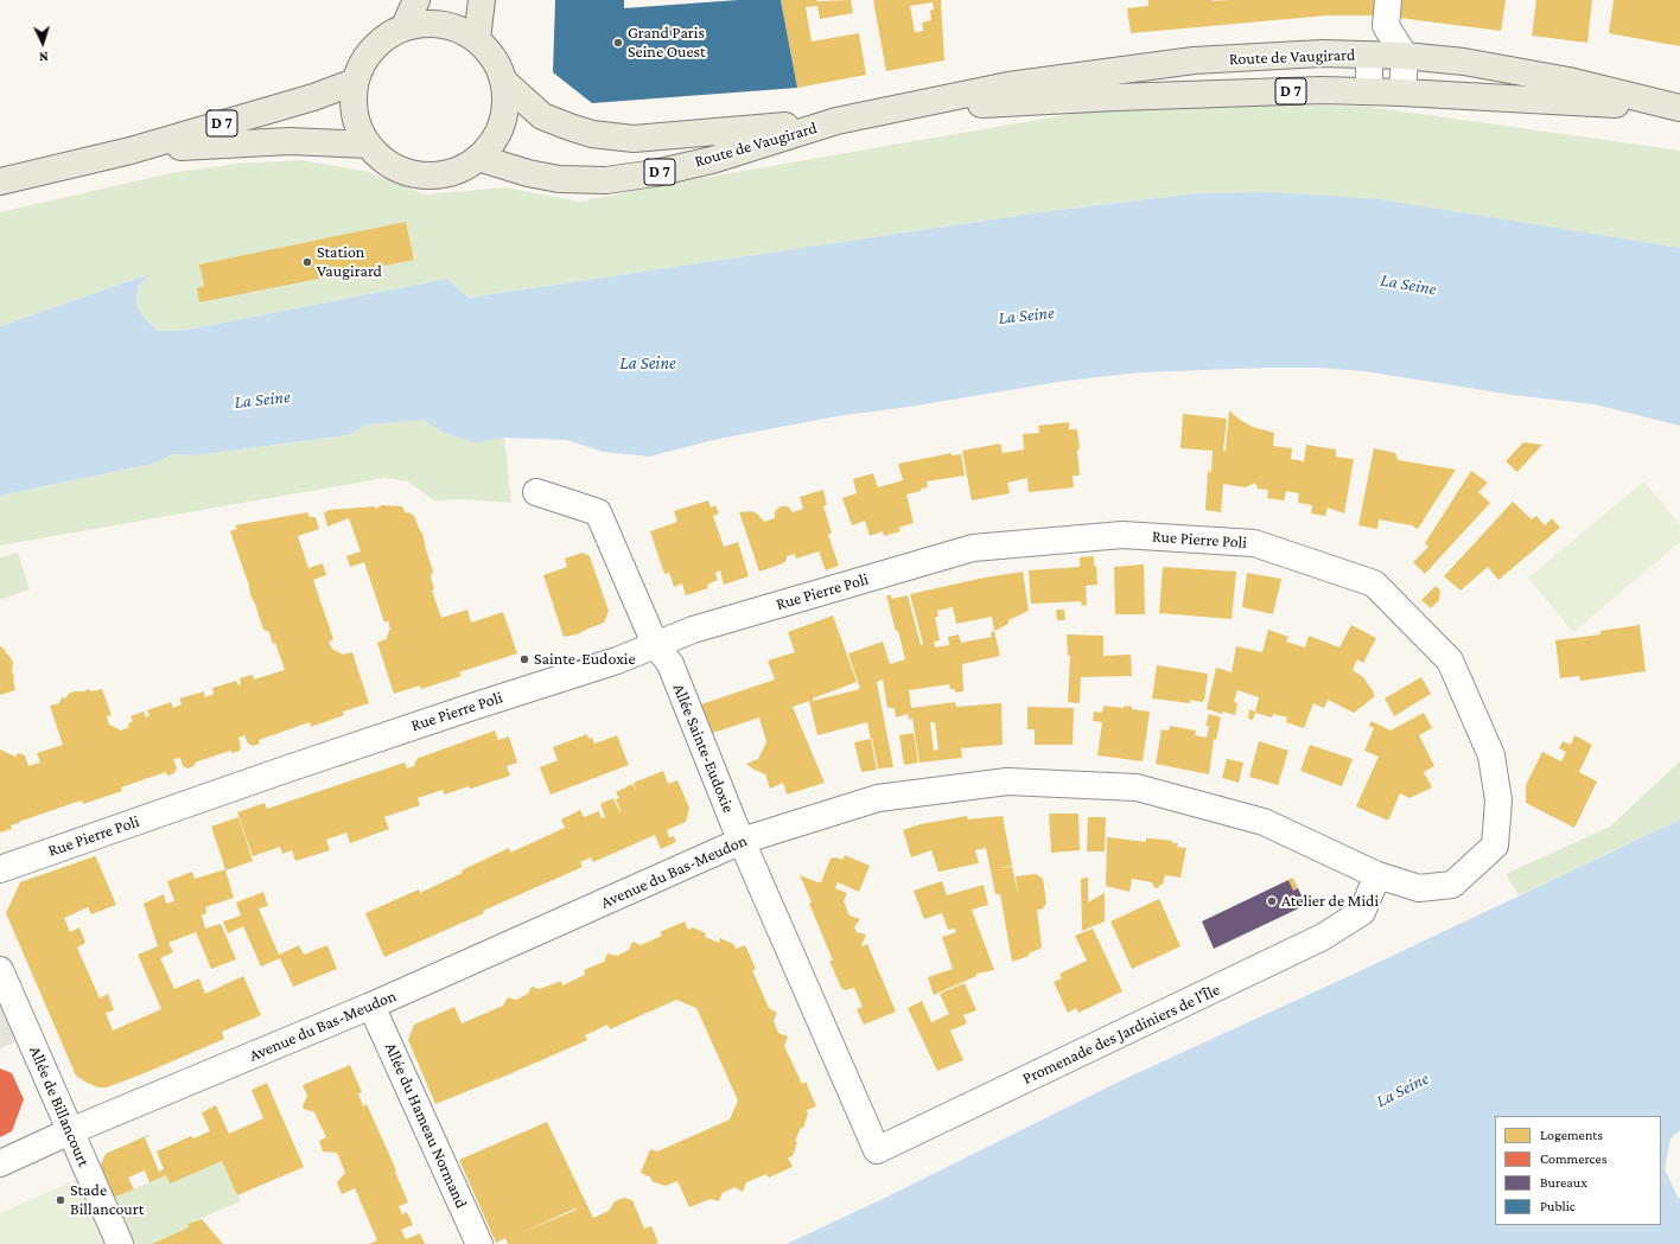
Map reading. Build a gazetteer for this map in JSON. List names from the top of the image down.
{
  "streets": {
    "main road": ["Route de Vaugirard", "D 7"],
    "street": [
      "Rue Pierre Poli",
      "Allée Sainte-Eudoxie",
      "Avenue du Bas-Meudon",
      "Promenade des Jardiniers de l'Île",
      "Allée de Billancourt",
      "Allée du Hameau Normand"
    ]
  },
  "crossings": [
    ["Route de Vaugirard", "D 7"],
    ["Rue Pierre Poli", "Allée Sainte-Eudoxie"],
    ["Rue Pierre Poli", "Avenue du Bas-Meudon"],
    ["Allée Sainte-Eudoxie", "Avenue du Bas-Meudon"],
    ["Allée Sainte-Eudoxie", "Promenade des Jardiniers de l'Île"],
    ["Avenue du Bas-Meudon", "Promenade des Jardiniers de l'Île"],
    ["Avenue du Bas-Meudon", "Allée de Billancourt"],
    ["Avenue du Bas-Meudon", "Allée du Hameau Normand"]
  ],
  "water": ["La Seine"],
  "places": [
    "Grand Paris Seine Ouest",
    "Station Vaugirard",
    "Sainte-Eudoxie",
    "Atelier de Midi",
    "Stade Billancourt"
  ],
  "legend": [
    "Logements",
    "Commerces",
    "Bureaux",
    "Public"
  ],
  "north": "bottom"
}
